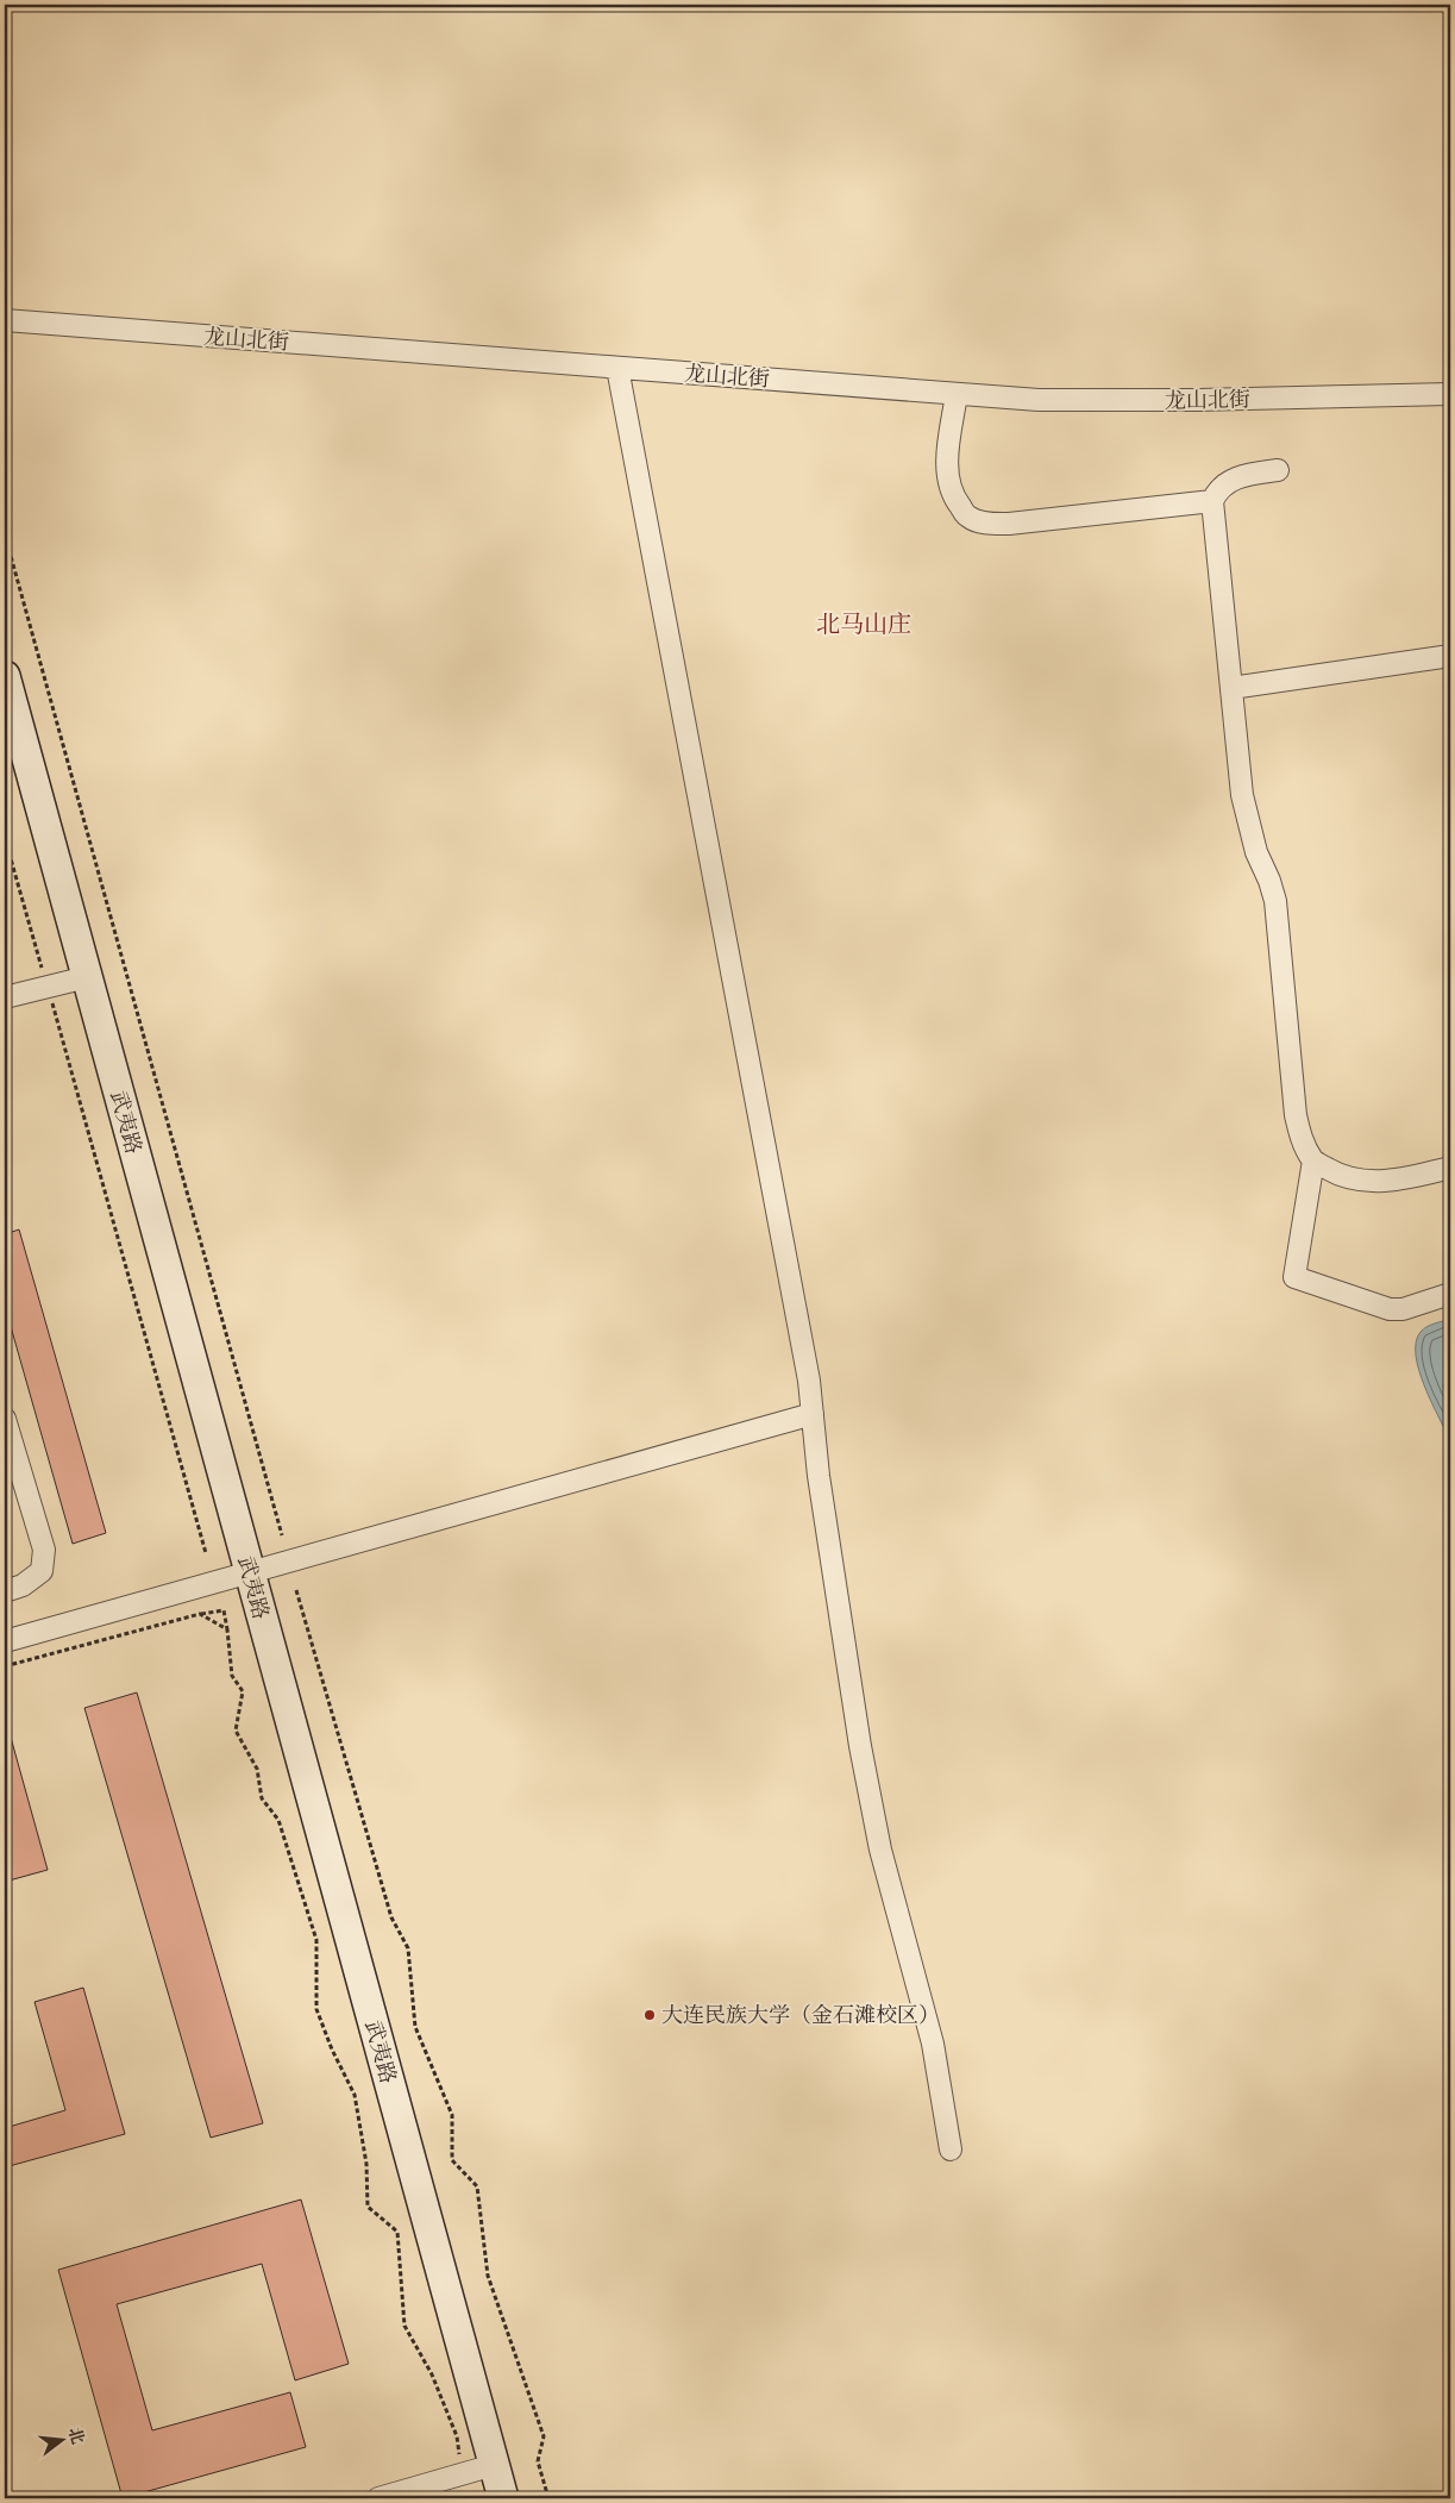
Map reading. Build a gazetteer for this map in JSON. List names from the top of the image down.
{
  "streets": {
    "main road": ["武夷路"],
    "street": ["龙山北街"]
  },
  "districts": ["北马山庄"],
  "places": ["大连民族大学（金石滩校区）"],
  "north": "right"
}
